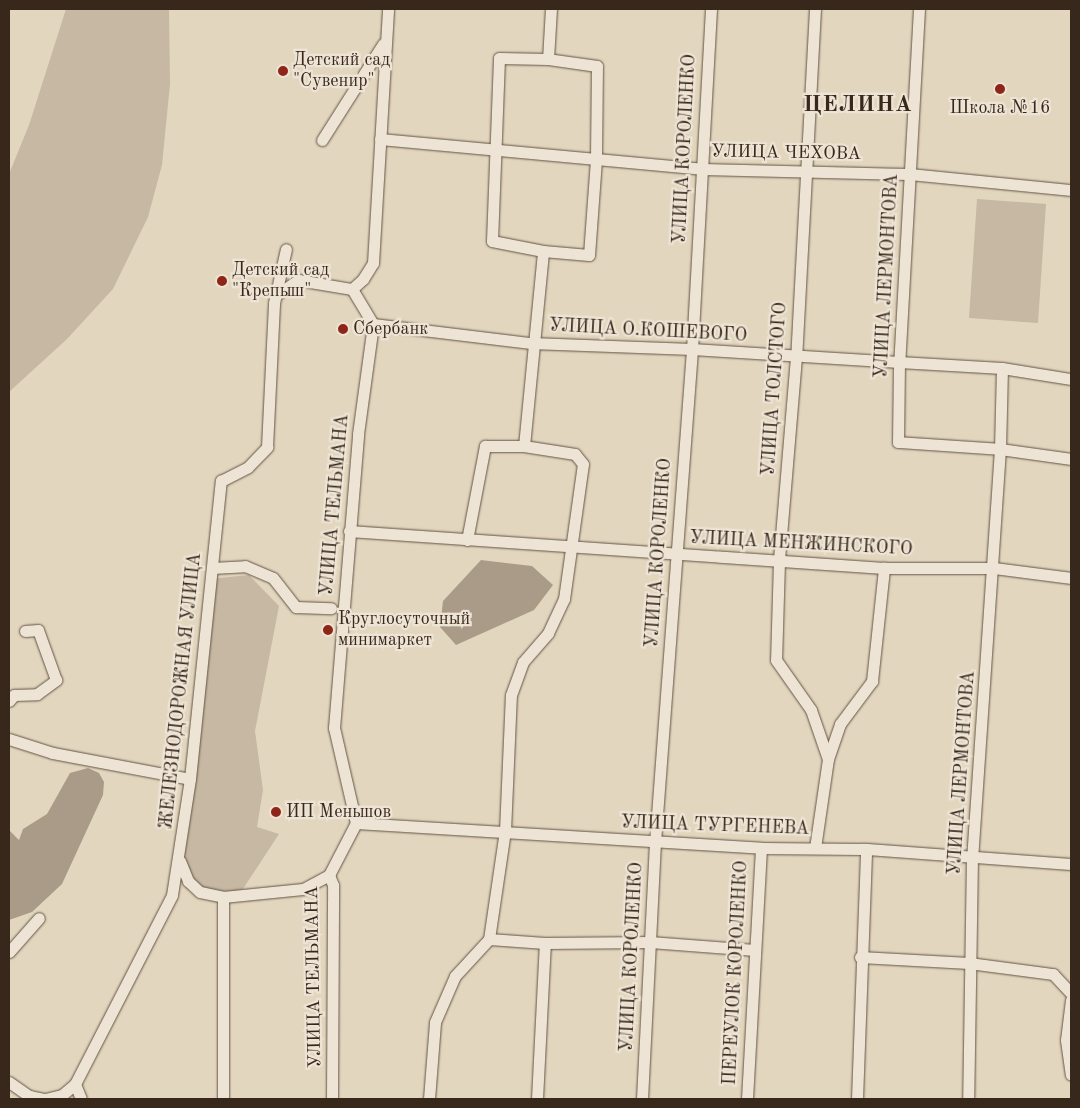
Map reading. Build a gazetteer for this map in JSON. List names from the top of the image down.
{
  "streets": {
    "street": [
      "УЛИЦА КОРОЛЕНКО",
      "УЛИЦА ЧЕХОВА",
      "УЛИЦА ЛЕРМОНТОВА",
      "УЛИЦА О.КОШЕВОГО",
      "УЛИЦА ТОЛСТОГО",
      "УЛИЦА ТЕЛЬМАНА",
      "УЛИЦА МЕНЖИНСКОГО",
      "ЖЕЛЕЗНОДОРОЖНАЯ УЛИЦА",
      "УЛИЦА ТУРГЕНЕВА",
      "ПЕРЕУЛОК КОРОЛЕНКО"
    ]
  },
  "crossings": [
    ["УЛИЦА КОРОЛЕНКО", "УЛИЦА ЧЕХОВА"],
    ["УЛИЦА КОРОЛЕНКО", "УЛИЦА О.КОШЕВОГО"],
    ["УЛИЦА КОРОЛЕНКО", "УЛИЦА МЕНЖИНСКОГО"],
    ["УЛИЦА КОРОЛЕНКО", "УЛИЦА ТУРГЕНЕВА"],
    ["УЛИЦА ЧЕХОВА", "УЛИЦА ЛЕРМОНТОВА"],
    ["УЛИЦА ЧЕХОВА", "УЛИЦА ТОЛСТОГО"],
    ["УЛИЦА ЛЕРМОНТОВА", "УЛИЦА О.КОШЕВОГО"],
    ["УЛИЦА ЛЕРМОНТОВА", "УЛИЦА МЕНЖИНСКОГО"],
    ["УЛИЦА ЛЕРМОНТОВА", "УЛИЦА ТУРГЕНЕВА"],
    ["УЛИЦА О.КОШЕВОГО", "УЛИЦА ТОЛСТОГО"],
    ["УЛИЦА О.КОШЕВОГО", "УЛИЦА ТЕЛЬМАНА"],
    ["УЛИЦА ТОЛСТОГО", "УЛИЦА МЕНЖИНСКОГО"],
    ["УЛИЦА ТОЛСТОГО", "УЛИЦА ТУРГЕНЕВА"],
    ["УЛИЦА ТЕЛЬМАНА", "УЛИЦА МЕНЖИНСКОГО"],
    ["УЛИЦА ТЕЛЬМАНА", "УЛИЦА ТУРГЕНЕВА"],
    ["УЛИЦА ТУРГЕНЕВА", "ПЕРЕУЛОК КОРОЛЕНКО"]
  ],
  "districts": ["ЦЕЛИНА"],
  "places": [
    "Детский сад \"Сувенир\"",
    "Школа №16",
    "Детский сад \"Крепыш\"",
    "Сбербанк",
    "Круглосуточный минимаркет",
    "ИП Меньшов"
  ]
}
